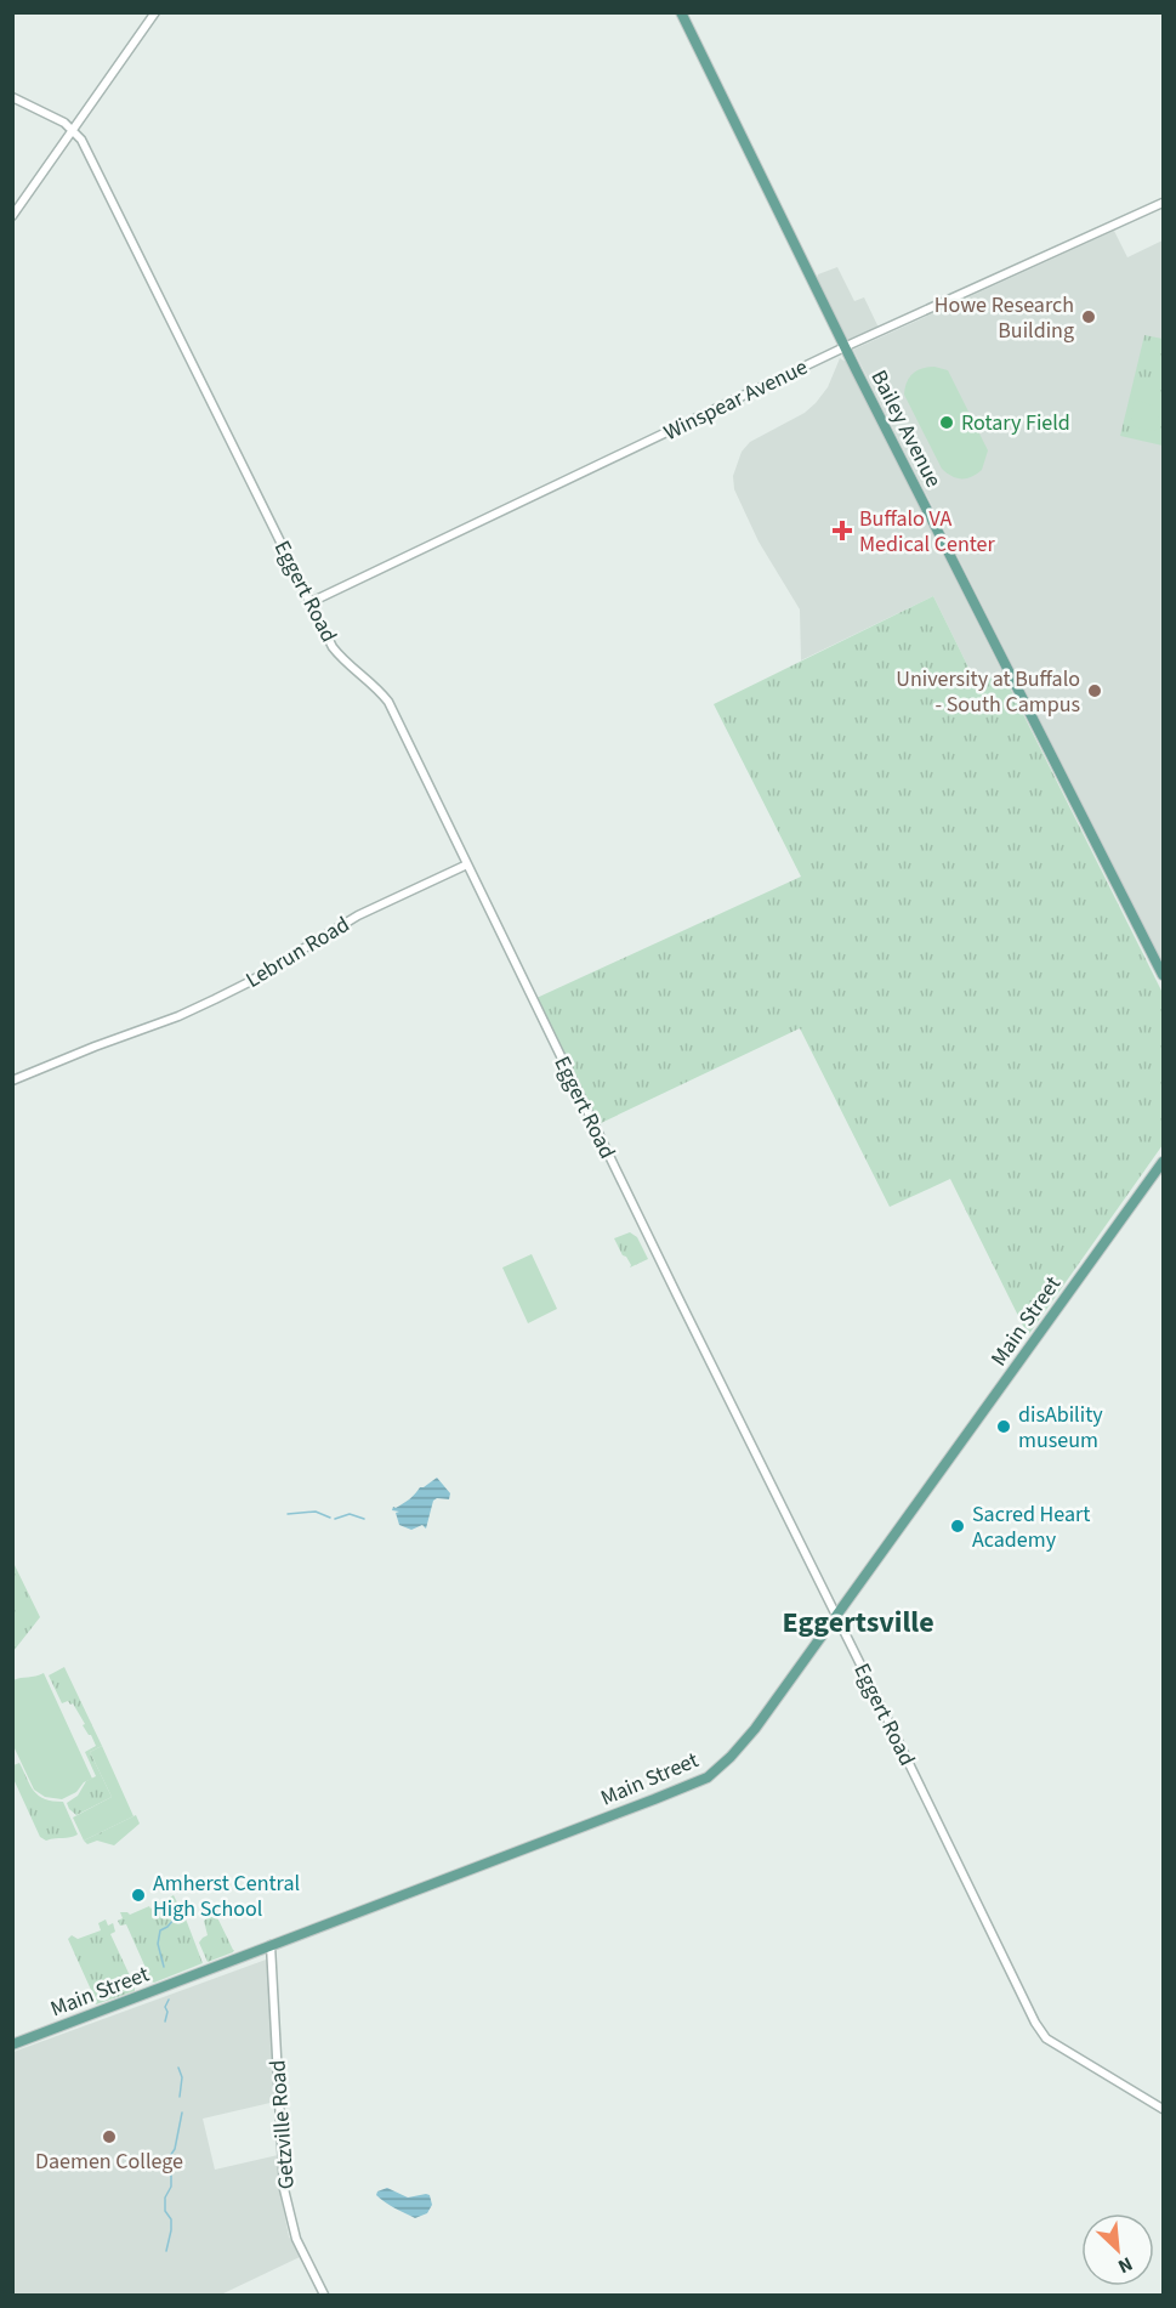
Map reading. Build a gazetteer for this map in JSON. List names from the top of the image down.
{
  "streets": {
    "main road": ["Bailey Avenue", "Main Street"],
    "street": [
      "Winspear Avenue",
      "Eggert Road",
      "Lebrun Road",
      "Getzville Road"
    ]
  },
  "crossings": [
    ["Winspear Avenue", "Bailey Avenue"],
    ["Winspear Avenue", "Eggert Road"],
    ["Eggert Road", "Lebrun Road"],
    ["Eggert Road", "Main Street"],
    ["Main Street", "Getzville Road"]
  ],
  "districts": ["Eggertsville"],
  "places": {
    "other": [
      "Howe Research Building",
      "Rotary Field",
      "University at Buffalo - South Campus",
      "disAbility museum",
      "Sacred Heart Academy",
      "Amherst Central High School",
      "Daemen College"
    ],
    "health": ["Buffalo VA Medical Center"]
  },
  "north": "bottom right"
}
